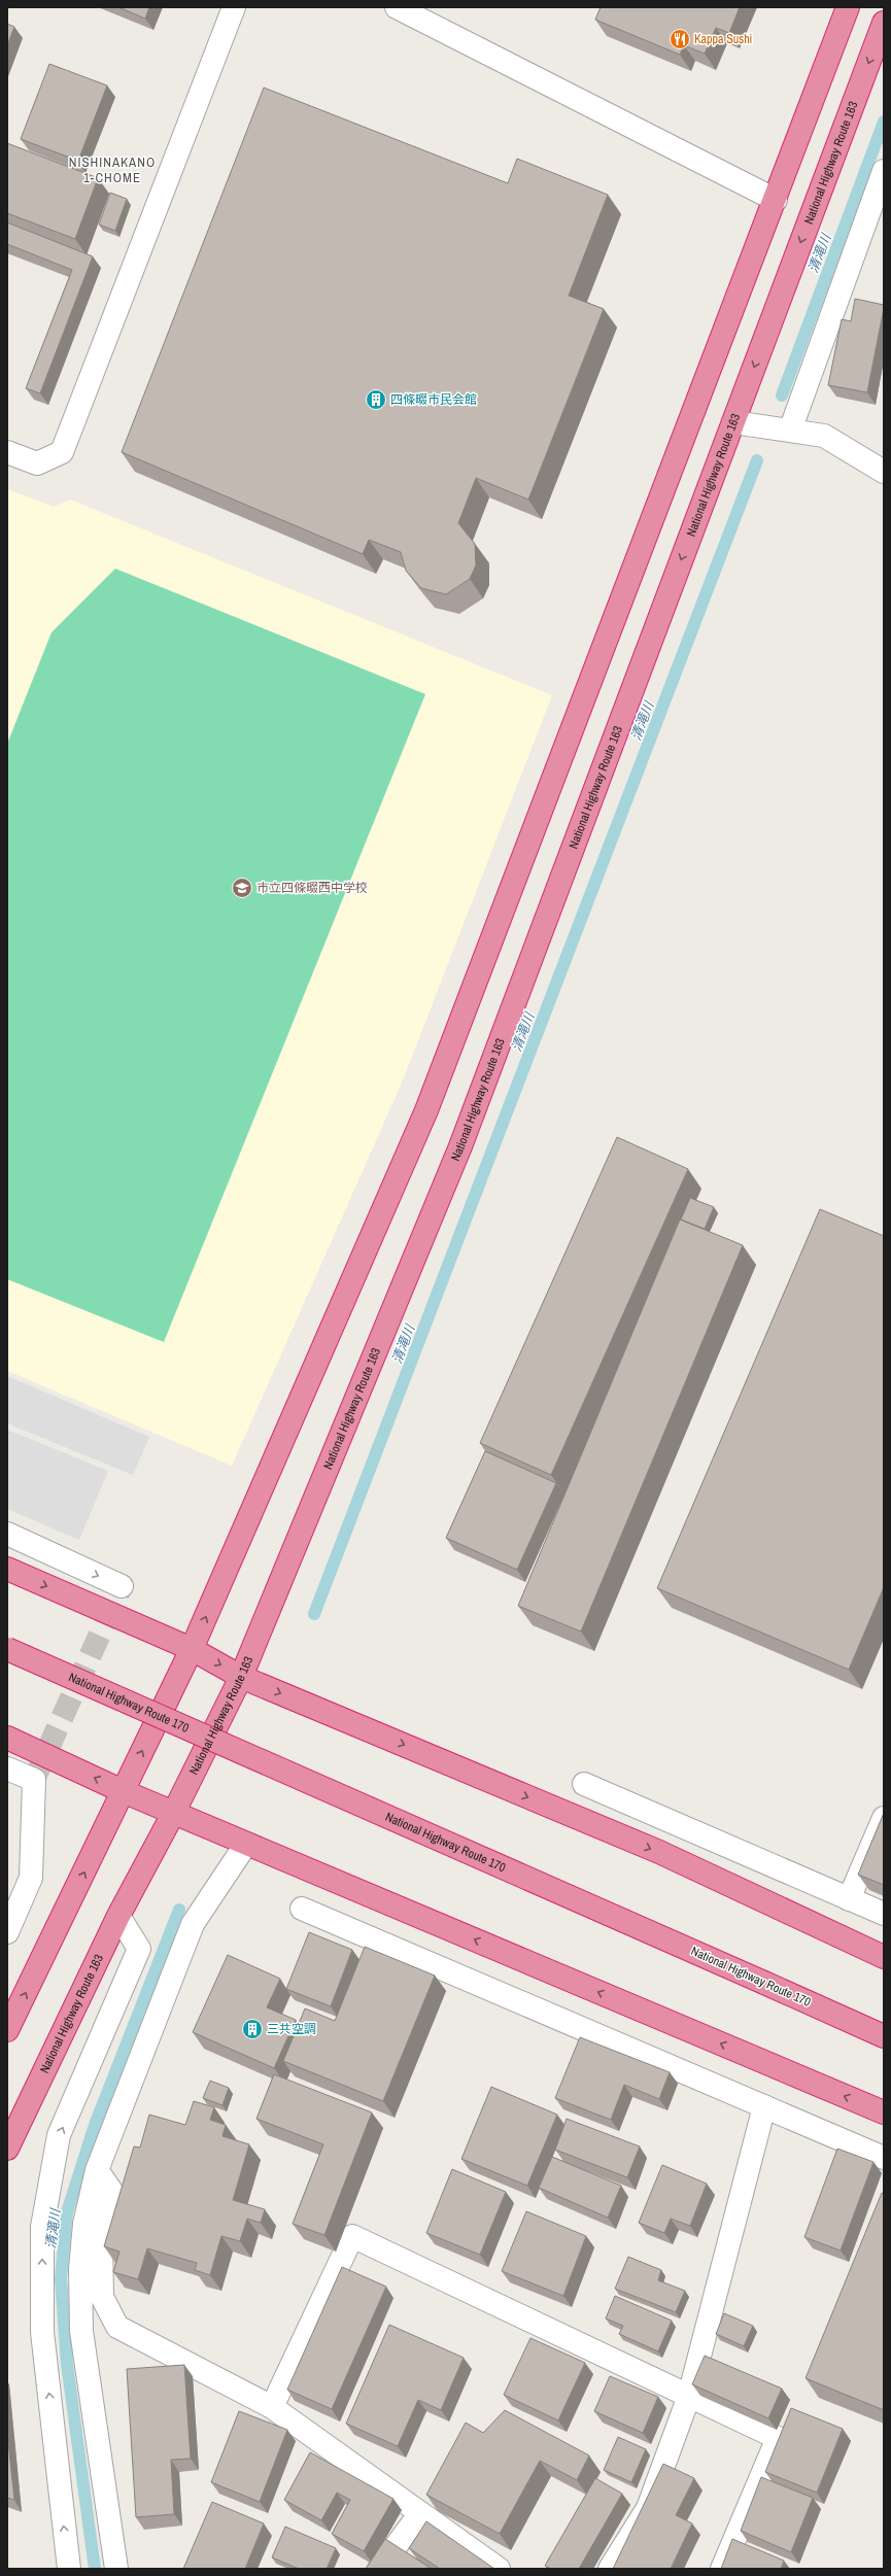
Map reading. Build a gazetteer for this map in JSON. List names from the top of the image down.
{
  "streets": {
    "highway": ["National Highway Route 163", "National Highway Route 170"]
  },
  "districts": ["NISHINAKANO 1-CHOME"],
  "water": ["清滝川"],
  "places": {
    "restaurant": ["Kappa Sushi"],
    "building": ["四條畷市民会館", "三共空調"],
    "school or university": ["市立四條畷西中学校"]
  }
}
